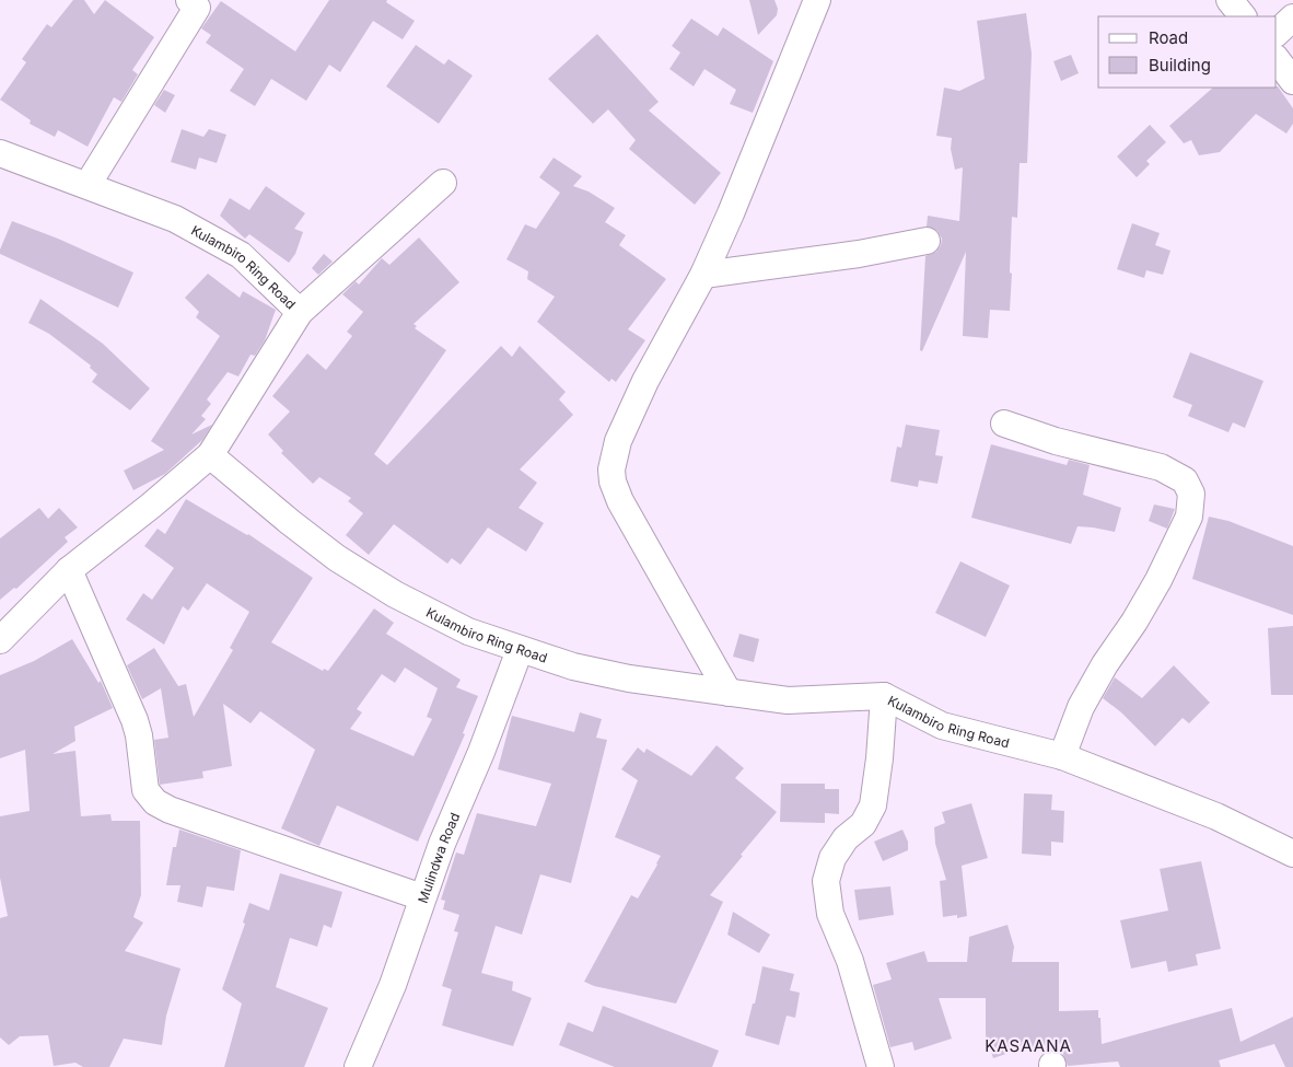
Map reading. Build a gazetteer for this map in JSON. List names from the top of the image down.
{
  "streets": {
    "street": ["Kulambiro Ring Road", "Mulindwa Road"]
  },
  "crossings": [
    ["Kulambiro Ring Road", "Mulindwa Road"]
  ],
  "districts": ["KASAANA"],
  "legend": ["Road", "Building"]
}
